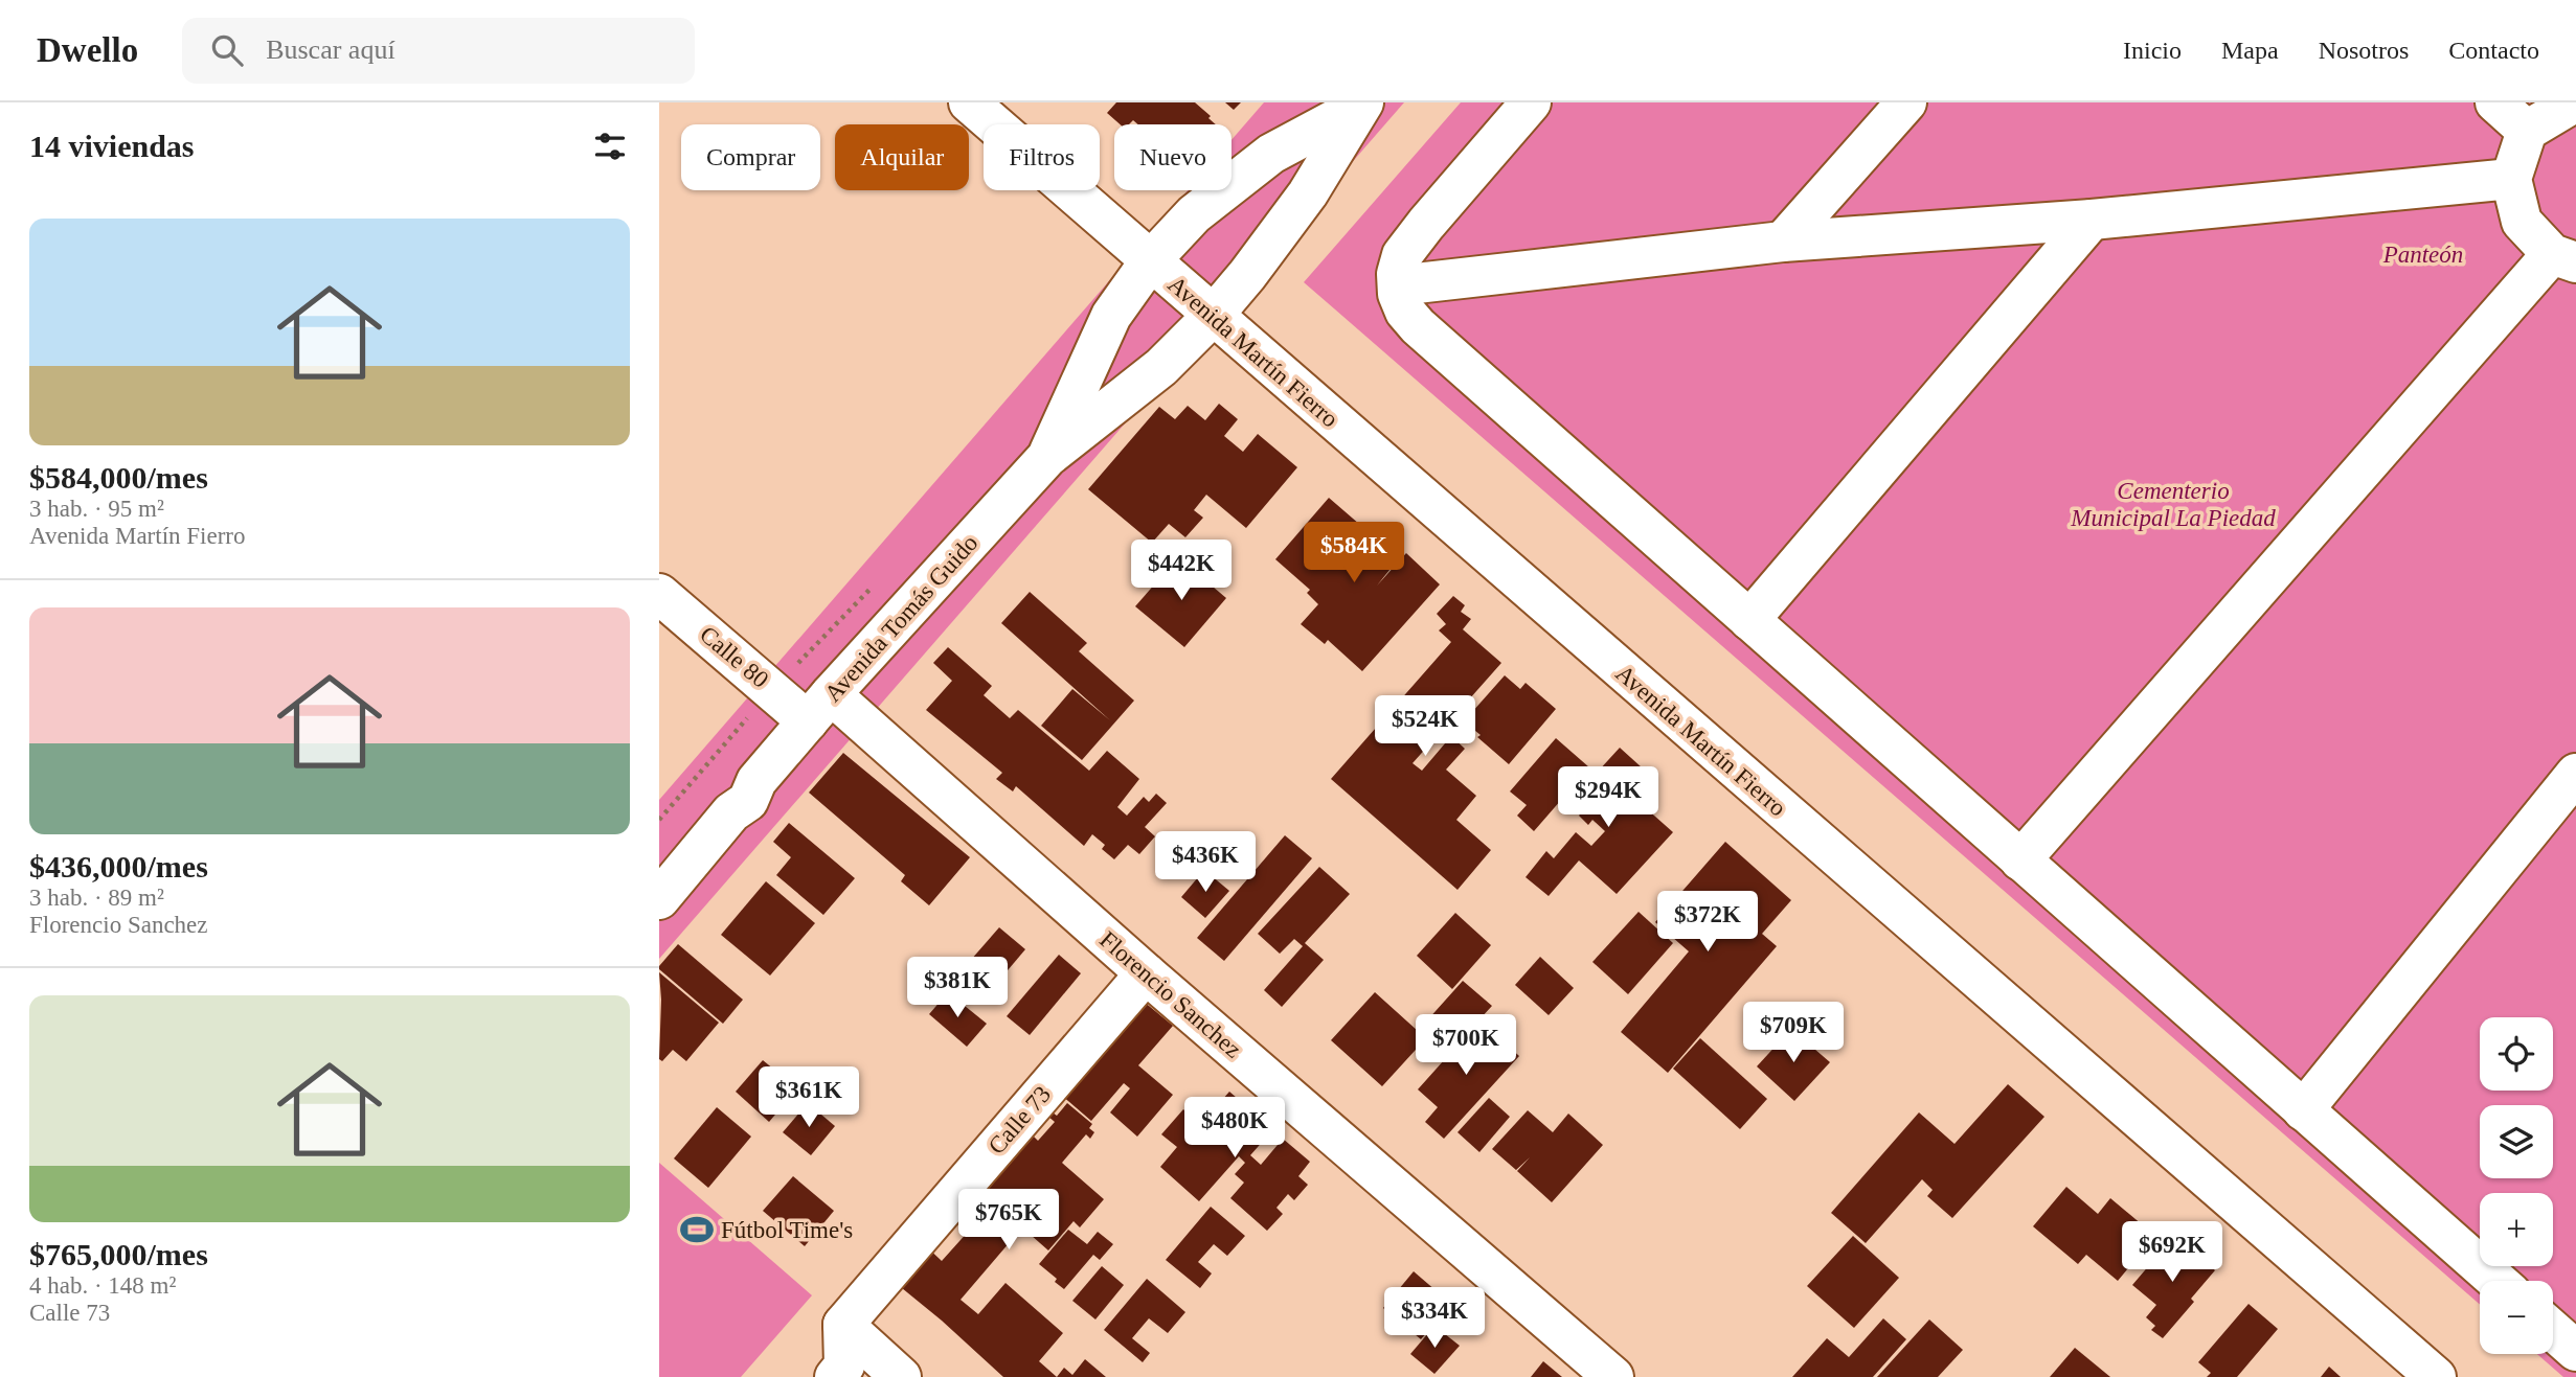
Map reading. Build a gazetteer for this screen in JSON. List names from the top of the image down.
{
  "streets": {
    "street": [
      "Avenida Martín Fierro",
      "Avenida Tomás Guido",
      "Calle 80",
      "Florencio Sanchez",
      "Calle 73"
    ]
  },
  "crossings": [
    ["Avenida Martín Fierro", "Avenida Tomás Guido"],
    ["Avenida Tomás Guido", "Calle 80"],
    ["Avenida Tomás Guido", "Florencio Sanchez"],
    ["Calle 80", "Florencio Sanchez"],
    ["Florencio Sanchez", "Calle 73"]
  ],
  "parks": ["Panteón", "Cementerio Municipal La Piedad"],
  "places": {
    "sports": ["Fútbol Time's"]
  },
  "page": {
    "header": "Dwello",
    "search": "Buscar aquí",
    "nav": [
      "Inicio",
      "Mapa",
      "Nosotros",
      "Contacto"
    ],
    "heading": "14 viviendas",
    "chip": [
      "Comprar",
      "Alquilar",
      "Filtros",
      "Nuevo"
    ],
    "list": [
      {
        "name": "$584,000/mes",
        "note": "3 hab. · 95 m² · Avenida Martín Fierro"
      },
      {
        "name": "$436,000/mes",
        "note": "3 hab. · 89 m² · Florencio Sanchez"
      },
      {
        "name": "$765,000/mes",
        "note": "4 hab. · 148 m² · Calle 73"
      }
    ],
    "price": [
      "$584K",
      "$442K",
      "$524K",
      "$294K",
      "$436K",
      "$372K",
      "$381K",
      "$709K",
      "$700K",
      "$361K",
      "$480K",
      "$765K",
      "$692K",
      "$334K"
    ],
    "map_buttons": ["+", "−"]
  }
}
